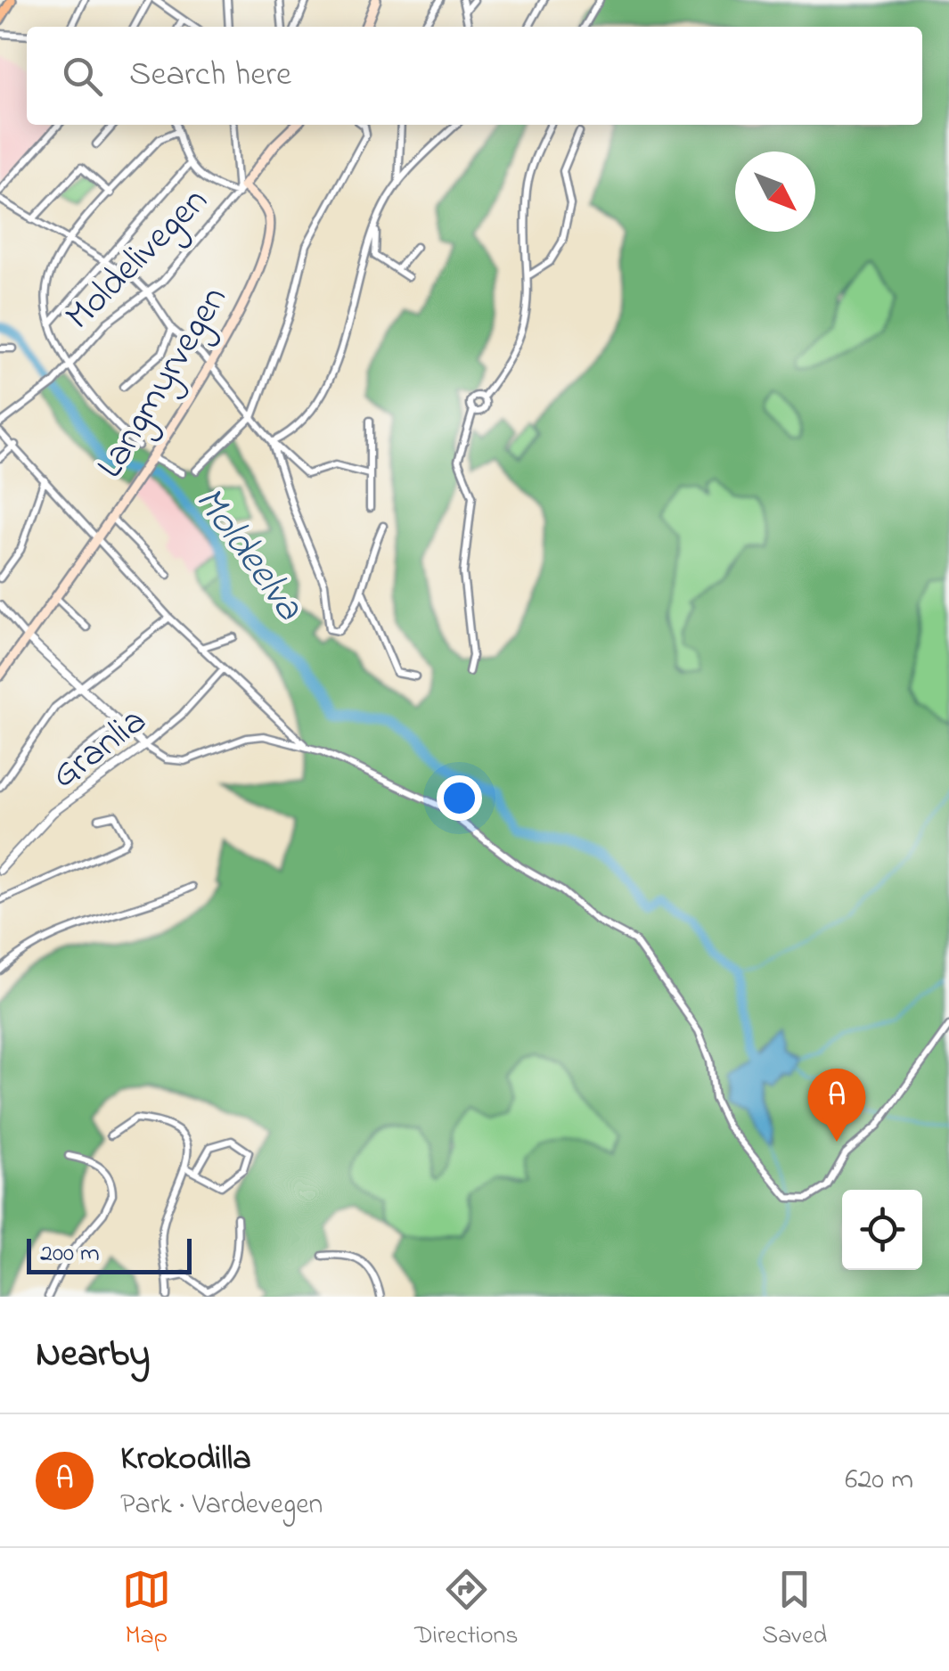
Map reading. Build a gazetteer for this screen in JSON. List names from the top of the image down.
{
  "streets": {
    "main road": ["Moldelivegen", "Langmyrvegen"],
    "street": ["Granlia"]
  },
  "crossings": [
    ["Moldelivegen", "Langmyrvegen"]
  ],
  "water": ["Moldeelva"],
  "scale_bar": "200 m",
  "north": "bottom right",
  "page": {
    "search": "Search here",
    "pins": "A",
    "scale": "200 m",
    "heading": "Nearby",
    "list": [
      {
        "mark": "A",
        "name": "Krokodilla",
        "note": "Park · Vardevegen",
        "value": "620 m"
      }
    ],
    "nav": ["Map", "Directions", "Saved"]
  }
}
